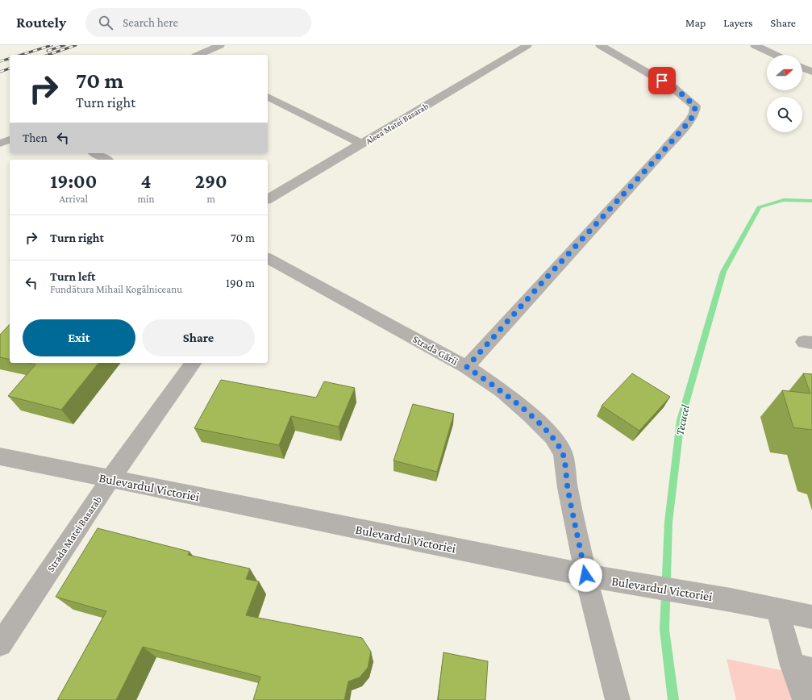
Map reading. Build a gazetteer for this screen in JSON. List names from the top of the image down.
{
  "streets": {
    "street": [
      "Aleea Matei Basarab",
      "Strada Gării",
      "Bulevardul Victoriei",
      "Strada Matei Basarab"
    ]
  },
  "crossings": [
    ["Strada Gării", "Bulevardul Victoriei"],
    ["Bulevardul Victoriei", "Strada Matei Basarab"]
  ],
  "water": ["Tecucel"],
  "north": "right",
  "page": {
    "header": "Routely",
    "search": "Search here",
    "nav": ["Map", "Layers", "Share"],
    "turn": ["70 m", "Turn right"],
    "then": "Then",
    "eta": [
      "19:00",
      "Arrival",
      "4",
      "min",
      "290",
      "m"
    ],
    "list": [
      {
        "name": "Turn right",
        "value": "70 m"
      },
      {
        "name": "Turn left",
        "note": "Fundătura Mihail Kogălniceanu",
        "value": "190 m"
      }
    ],
    "buttons": ["Exit", "Share"]
  }
}
